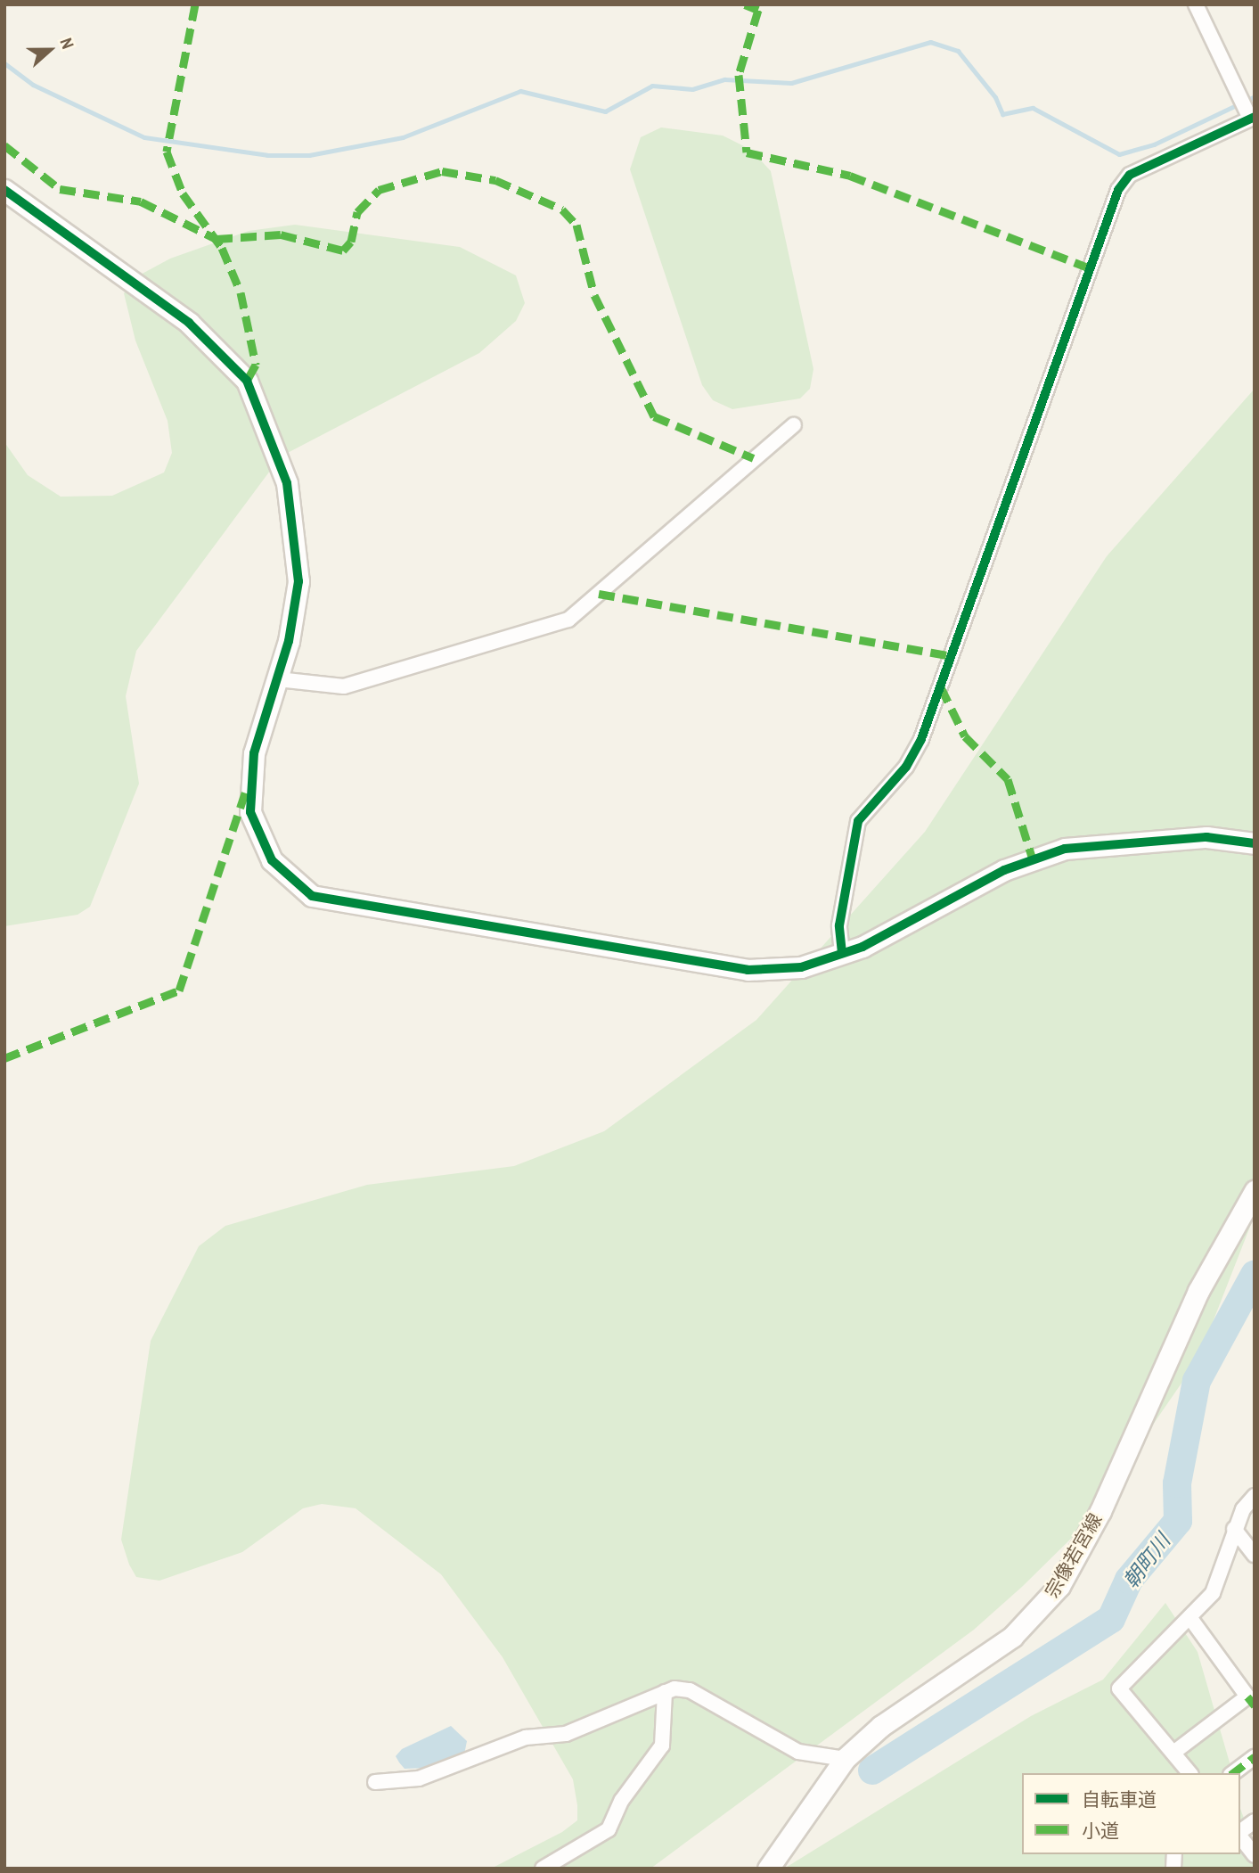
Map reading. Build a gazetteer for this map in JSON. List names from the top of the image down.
{
  "streets": {
    "street": ["宗像若宮線"]
  },
  "water": ["朝町川"],
  "legend": ["自転車道", "小道"],
  "north": "right"
}
